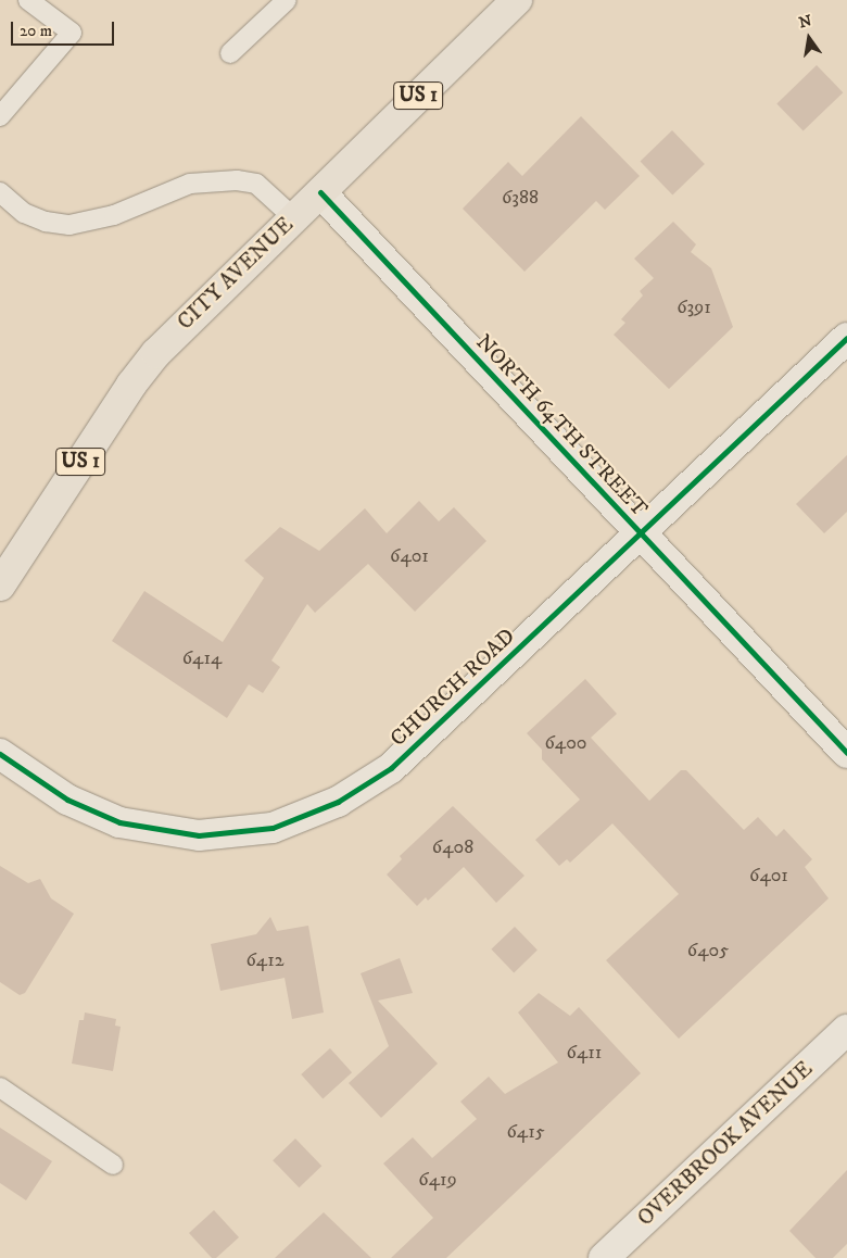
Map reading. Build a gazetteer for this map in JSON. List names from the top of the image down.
{
  "streets": {
    "highway": ["US 1", "CITY AVENUE"],
    "street": ["NORTH 64TH STREET", "CHURCH ROAD", "OVERBROOK AVENUE"]
  },
  "crossings": [
    ["CITY AVENUE", "NORTH 64TH STREET"],
    ["NORTH 64TH STREET", "CHURCH ROAD"]
  ],
  "house_numbers": [
    "6388",
    "6391",
    "6401",
    "6414",
    "6400",
    "6408",
    "6401",
    "6405",
    "6412",
    "6411",
    "6415",
    "6419"
  ],
  "scale_bar": "20 m",
  "north": "top"
}
